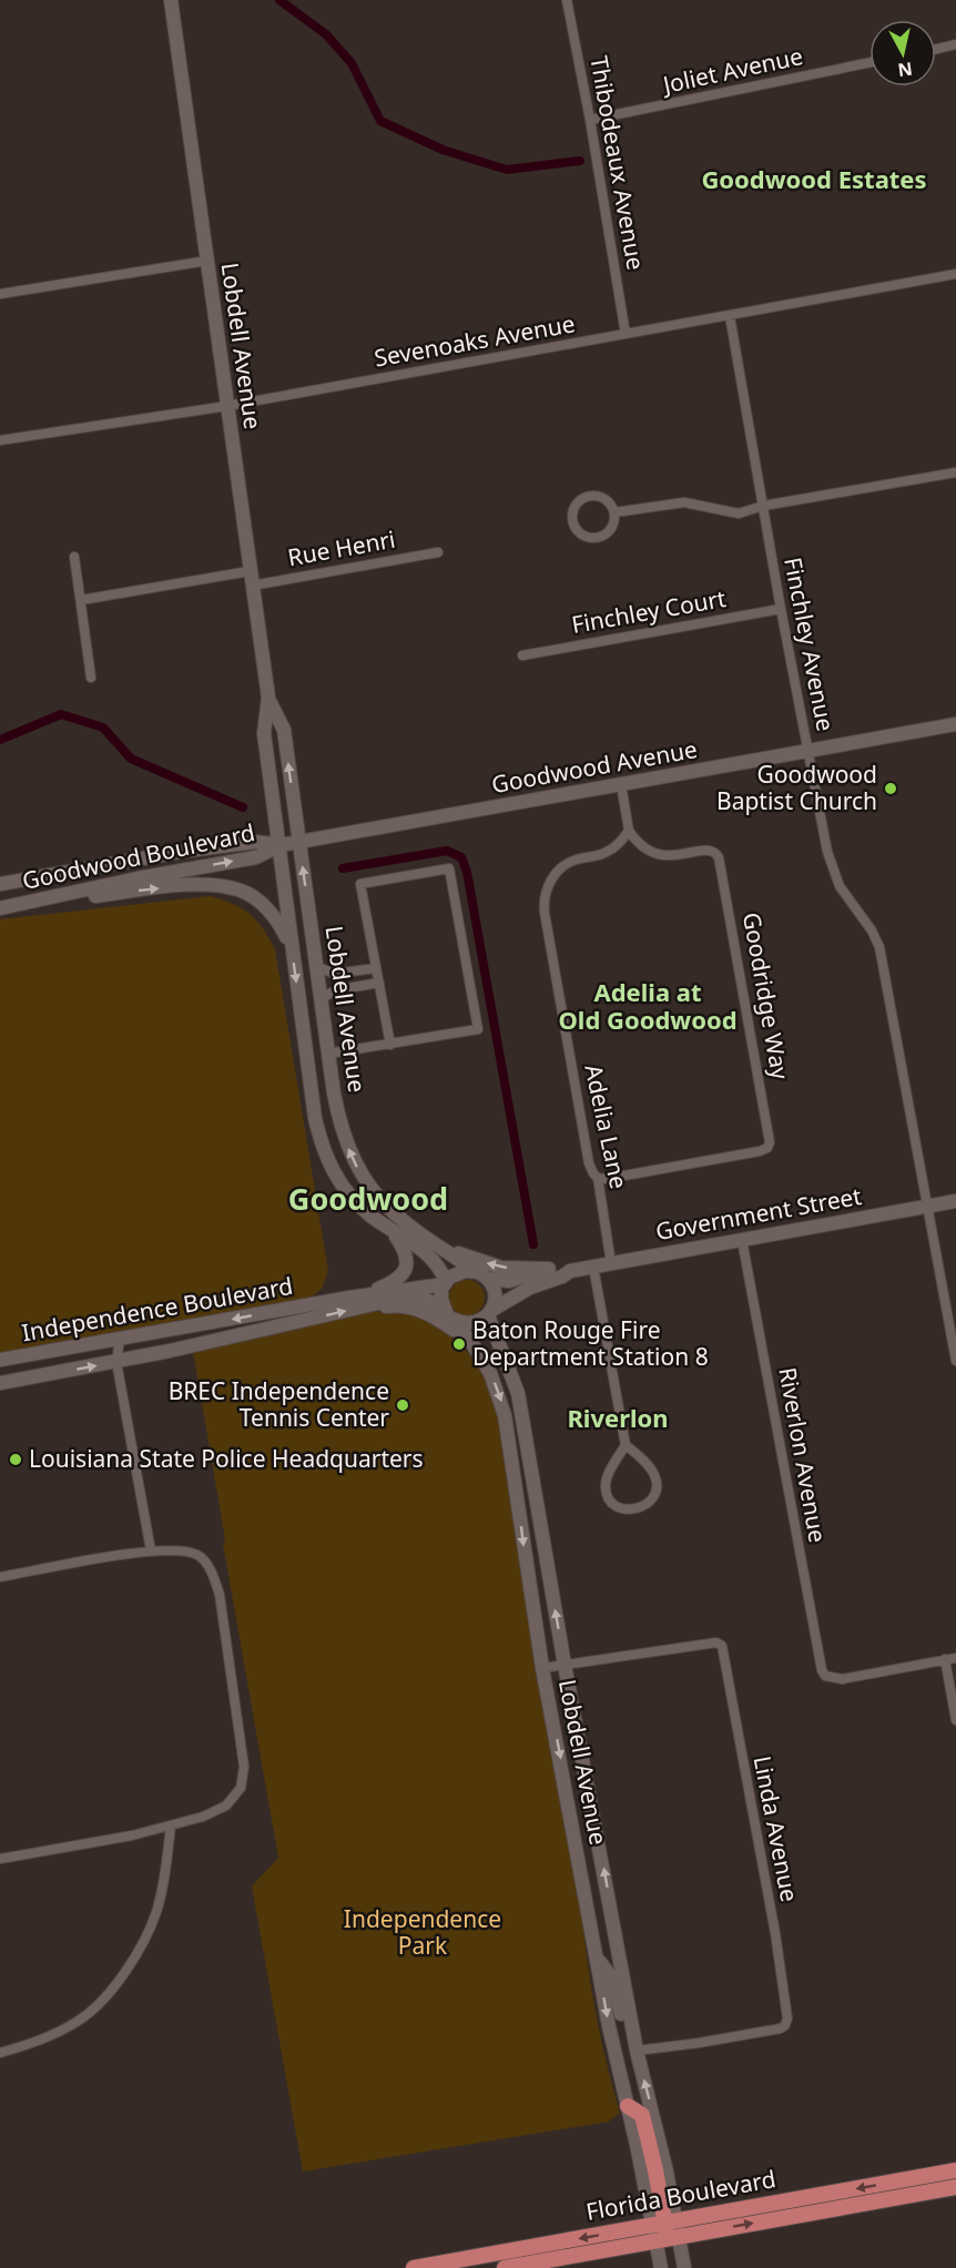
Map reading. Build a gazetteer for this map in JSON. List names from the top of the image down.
{
  "streets": {
    "main road": [
      "Lobdell Avenue",
      "Goodwood Avenue",
      "Goodwood Boulevard",
      "Government Street",
      "Independence Boulevard",
      "Florida Boulevard"
    ],
    "street": [
      "Joliet Avenue",
      "Thibodeaux Avenue",
      "Sevenoaks Avenue",
      "Rue Henri",
      "Finchley Court",
      "Finchley Avenue",
      "Goodridge Way",
      "Adelia Lane",
      "Riverlon Avenue",
      "Linda Avenue"
    ]
  },
  "crossings": [
    ["Joliet Avenue", "Thibodeaux Avenue"],
    ["Thibodeaux Avenue", "Sevenoaks Avenue"],
    ["Sevenoaks Avenue", "Lobdell Avenue"],
    ["Sevenoaks Avenue", "Finchley Avenue"],
    ["Lobdell Avenue", "Rue Henri"],
    ["Lobdell Avenue", "Goodwood Avenue"],
    ["Lobdell Avenue", "Goodwood Boulevard"],
    ["Lobdell Avenue", "Government Street"],
    ["Lobdell Avenue", "Linda Avenue"],
    ["Lobdell Avenue", "Florida Boulevard"],
    ["Finchley Court", "Finchley Avenue"],
    ["Finchley Avenue", "Goodwood Avenue"],
    ["Finchley Avenue", "Government Street"],
    ["Goodwood Avenue", "Goodwood Boulevard"],
    ["Goodridge Way", "Adelia Lane"],
    ["Adelia Lane", "Government Street"],
    ["Government Street", "Riverlon Avenue"]
  ],
  "districts": [
    "Goodwood Estates",
    "Adelia at Old Goodwood",
    "Goodwood",
    "Riverlon"
  ],
  "parks": ["Independence Park"],
  "places": [
    "Goodwood Baptist Church",
    "Baton Rouge Fire Department Station 8",
    "BREC Independence Tennis Center",
    "Louisiana State Police Headquarters"
  ],
  "north": "bottom"
}
